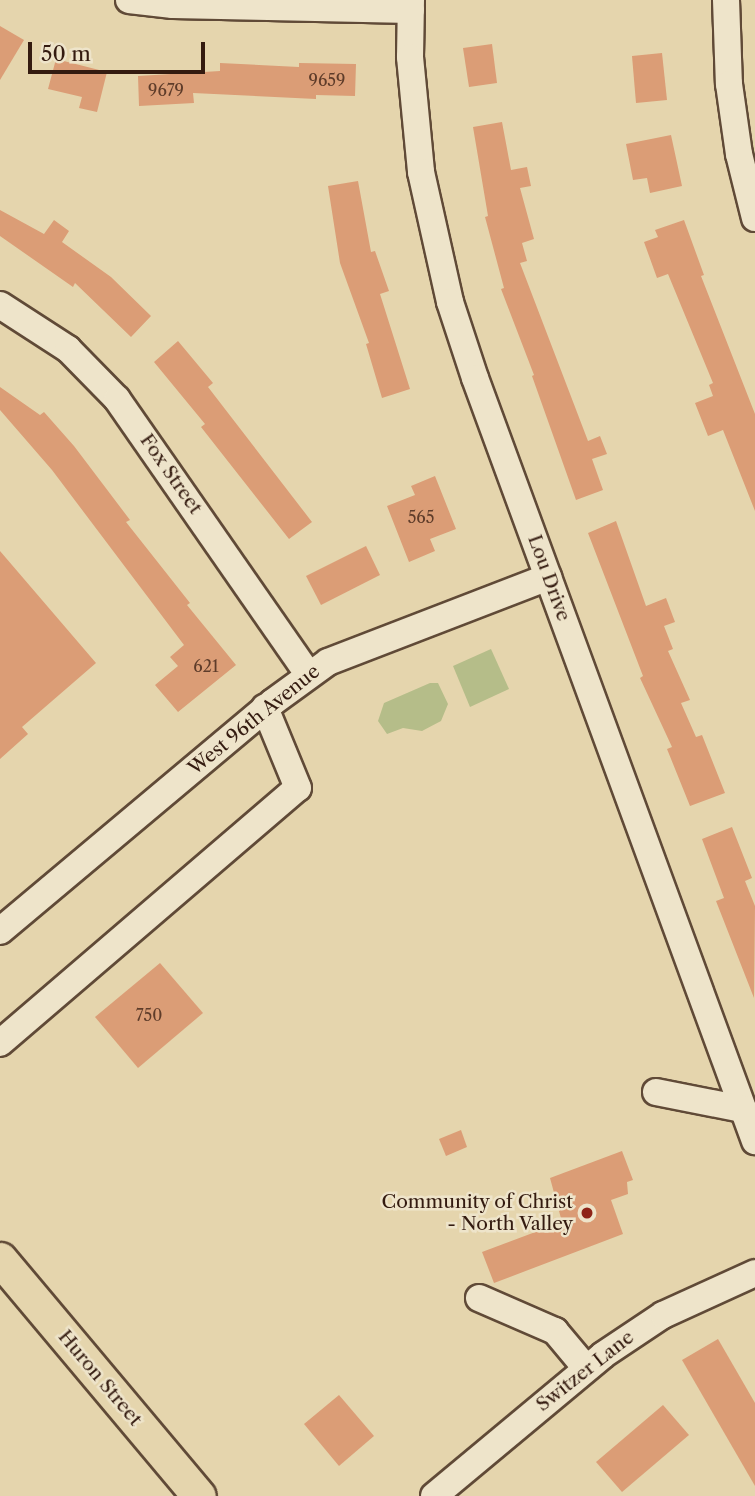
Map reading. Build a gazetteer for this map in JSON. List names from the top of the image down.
{
  "streets": {
    "main road": ["Huron Street"],
    "street": [
      "Fox Street",
      "Lou Drive",
      "West 96th Avenue",
      "Switzer Lane"
    ]
  },
  "crossings": [
    ["Fox Street", "West 96th Avenue"],
    ["Lou Drive", "West 96th Avenue"]
  ],
  "places": ["Community of Christ - North Valley"],
  "house_numbers": [
    "9659",
    "9679",
    "565",
    "621",
    "750"
  ],
  "scale_bar": "50 m"
}
